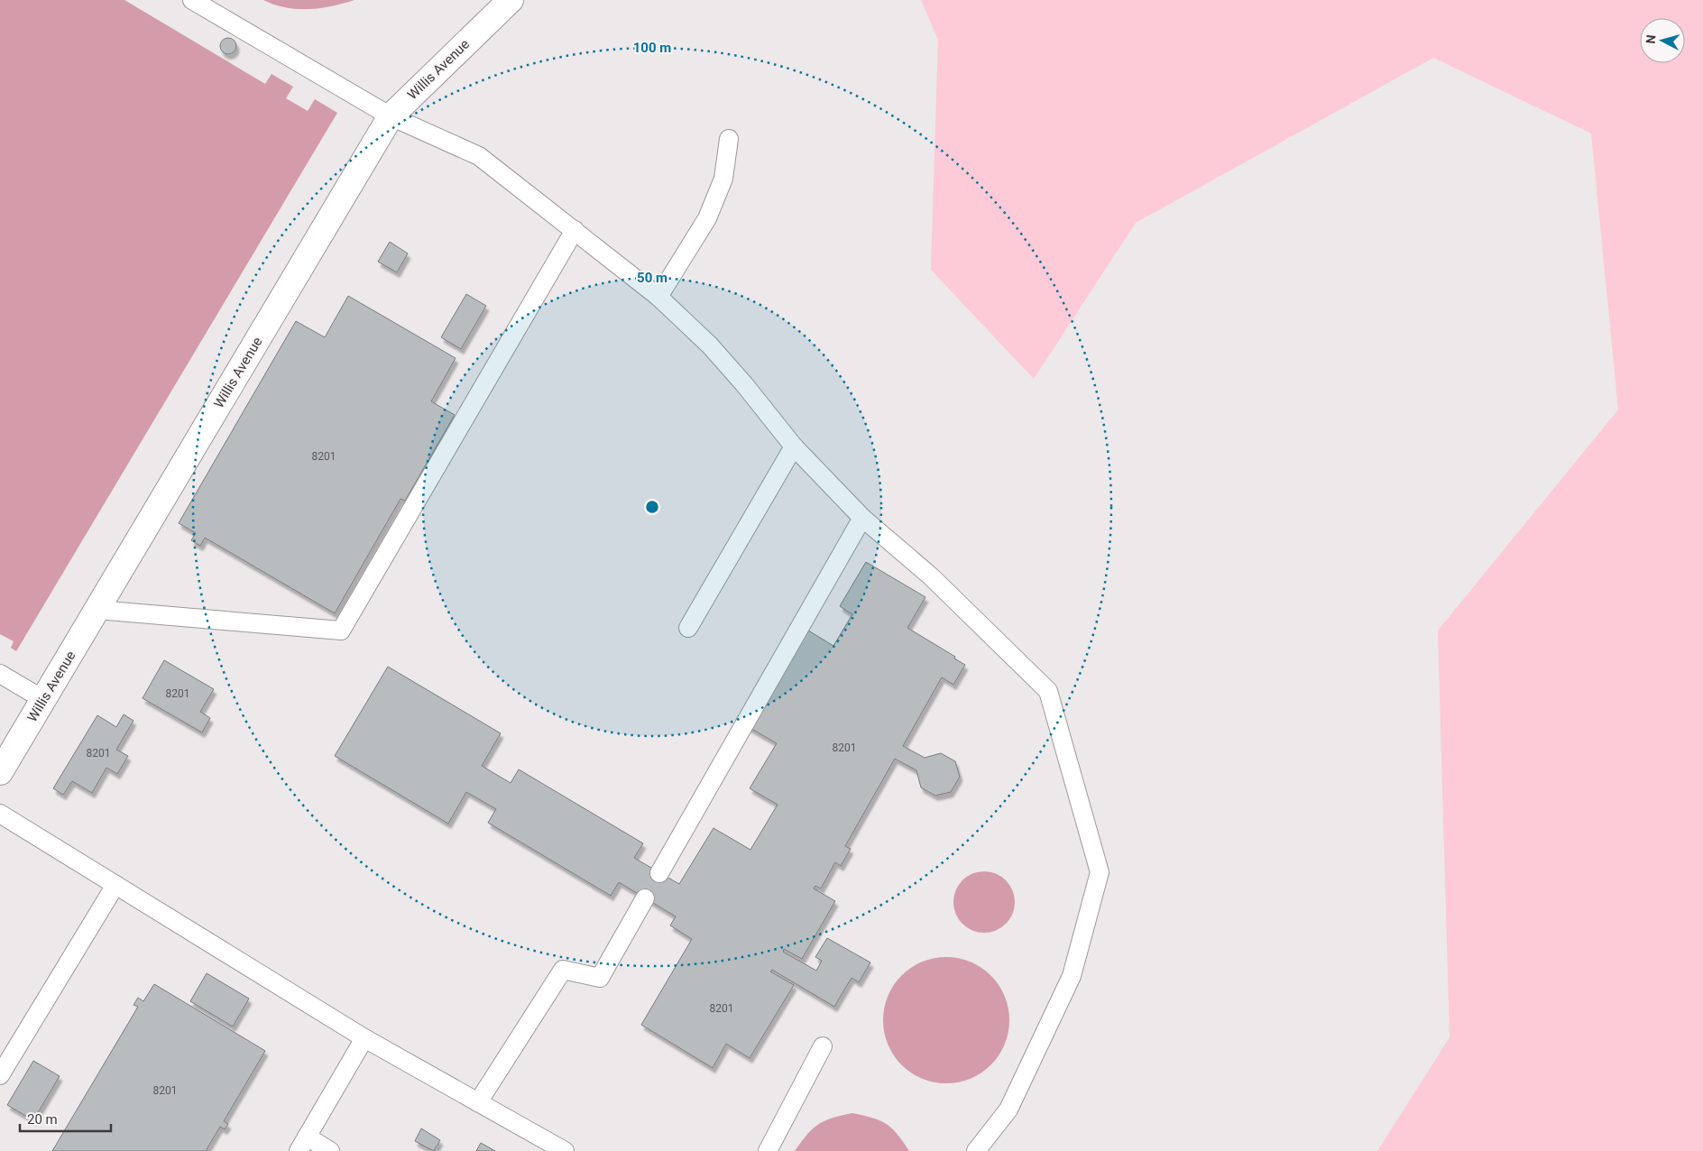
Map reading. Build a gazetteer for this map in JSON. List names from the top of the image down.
{
  "streets": {
    "street": ["Willis Avenue"]
  },
  "house_numbers": [
    "8201",
    "8201",
    "8201",
    "8201",
    "8201",
    "8201"
  ],
  "scale_bar": "20 m",
  "north": "left",
  "rings": ["100 m", "50 m"]
}
